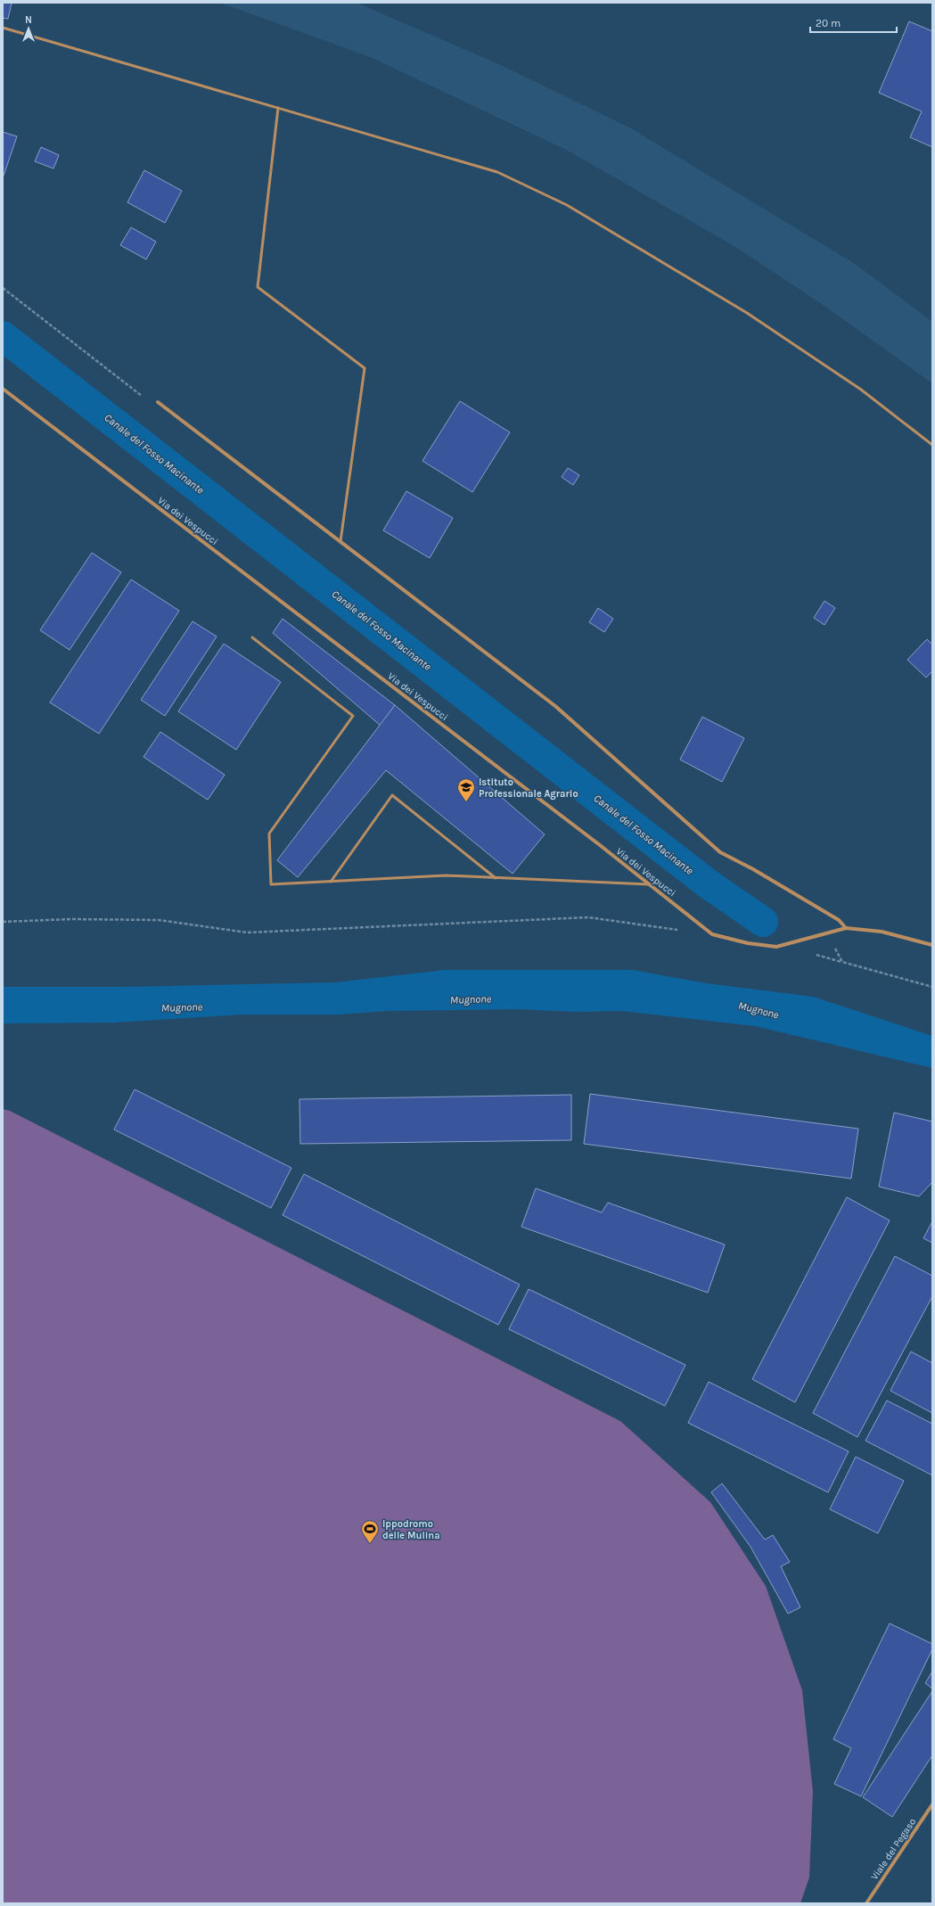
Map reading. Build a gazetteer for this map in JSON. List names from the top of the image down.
{
  "streets": {
    "street": ["Via dei Vespucci", "Viale del Pegaso"]
  },
  "water": ["Canale del Fosso Macinante", "Mugnone"],
  "places": {
    "school or university": ["Istituto Professionale Agrario"],
    "sports": ["Ippodromo delle Mulina"]
  },
  "scale_bar": "20 m",
  "north": "top"
}
